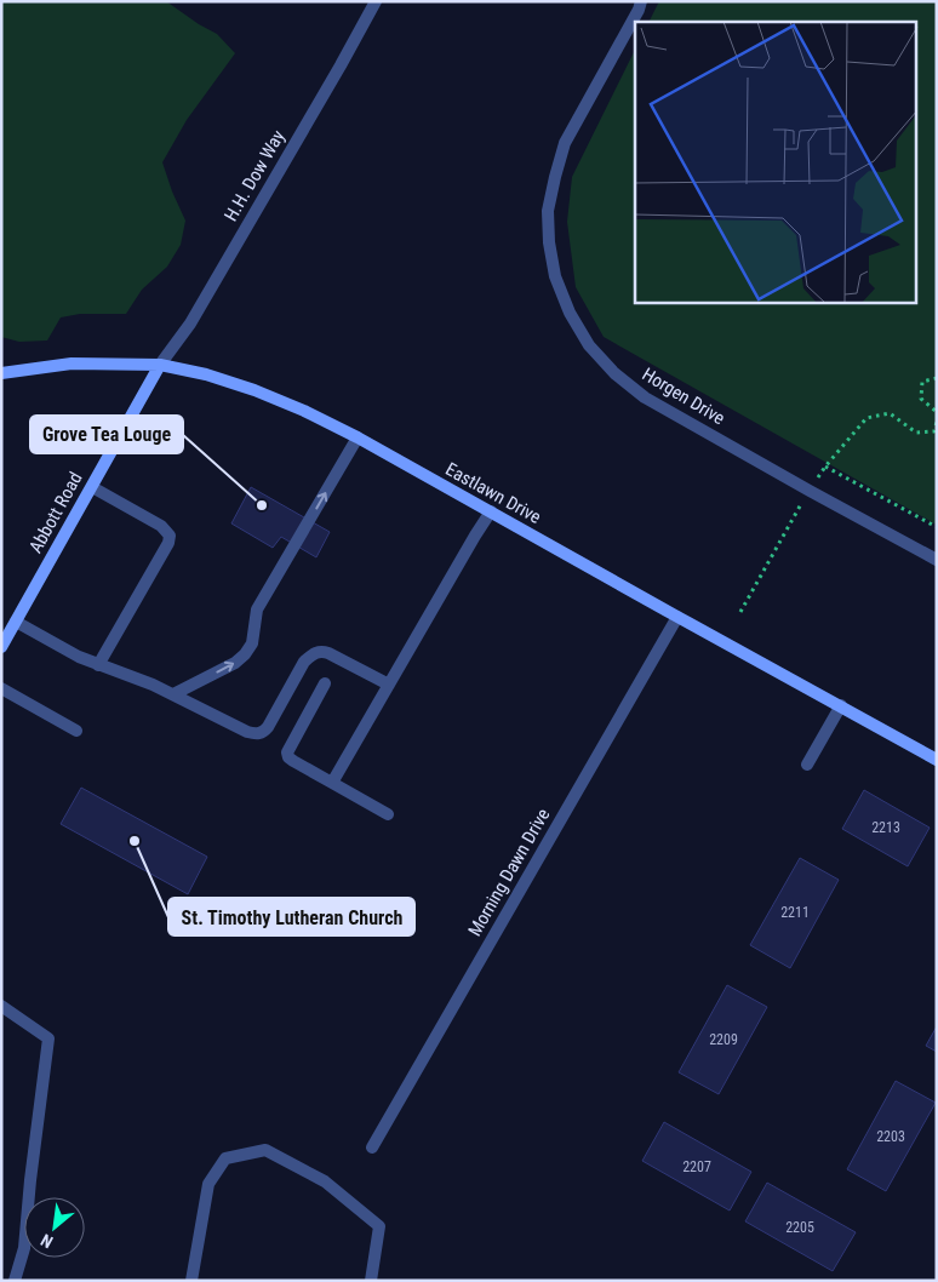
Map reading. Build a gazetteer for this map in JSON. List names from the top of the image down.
{
  "streets": {
    "street": [
      "H.H. Dow Way",
      "Horgen Drive",
      "Eastlawn Drive",
      "Abbott Road",
      "Morning Dawn Drive"
    ]
  },
  "crossings": [
    ["H.H. Dow Way", "Eastlawn Drive"],
    ["H.H. Dow Way", "Abbott Road"],
    ["Eastlawn Drive", "Abbott Road"],
    ["Eastlawn Drive", "Morning Dawn Drive"]
  ],
  "places": ["Grove Tea Louge", "St. Timothy Lutheran Church"],
  "house_numbers": [
    "2213",
    "2211",
    "2209",
    "2203",
    "2207",
    "2205"
  ],
  "north": "bottom left"
}
